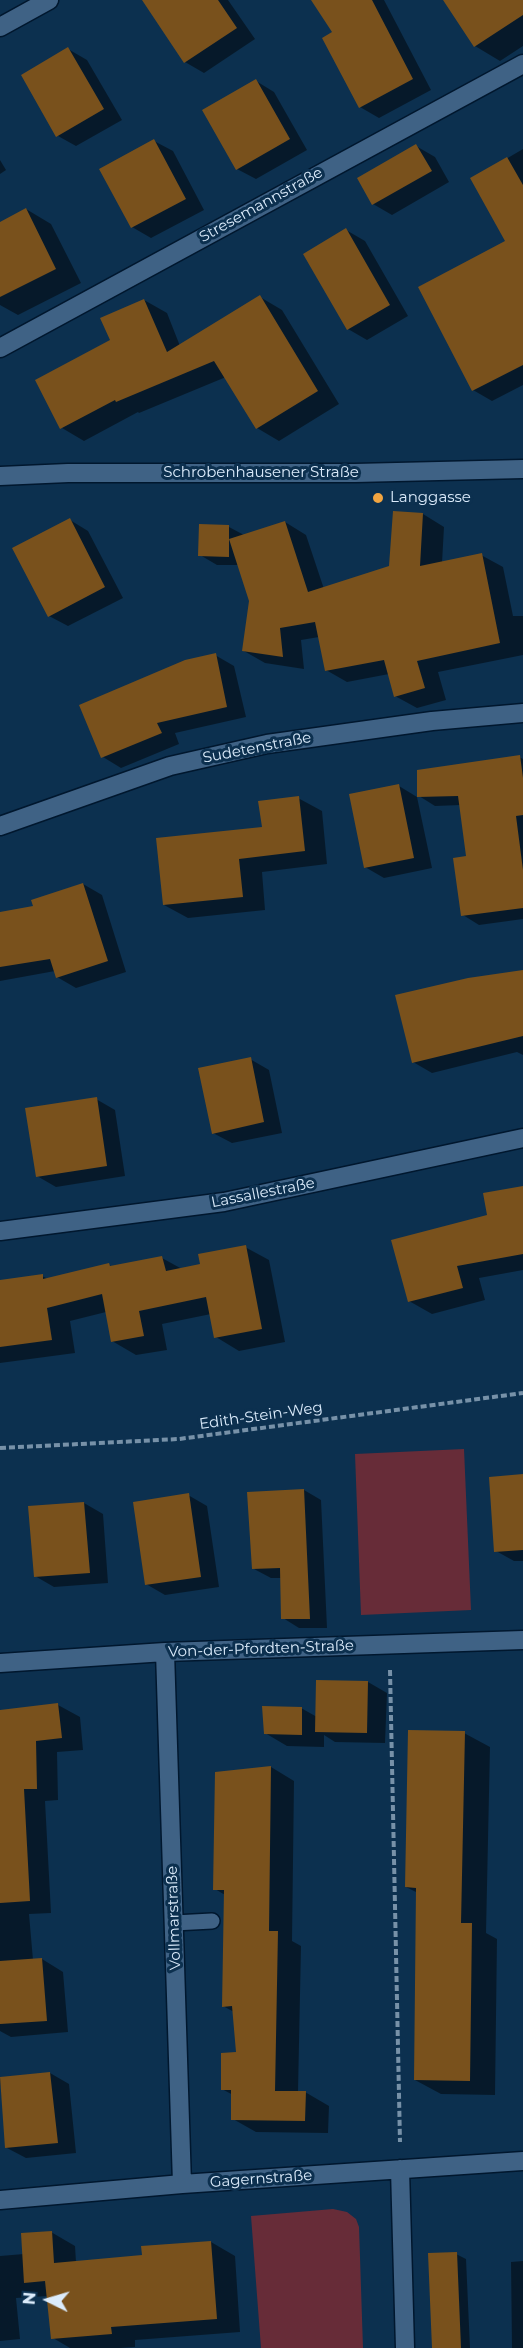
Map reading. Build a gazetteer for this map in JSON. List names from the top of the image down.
{
  "streets": {
    "street": [
      "Stresemannstraße",
      "Schrobenhausener Straße",
      "Sudetenstraße",
      "Lassallestraße",
      "Von-der-Pfordten-Straße",
      "Vollmarstraße",
      "Gagernstraße"
    ],
    "path": ["Edith-Stein-Weg"]
  },
  "crossings": [
    ["Von-der-Pfordten-Straße", "Vollmarstraße"],
    ["Vollmarstraße", "Gagernstraße"]
  ],
  "places": ["Langgasse"],
  "north": "left"
}
